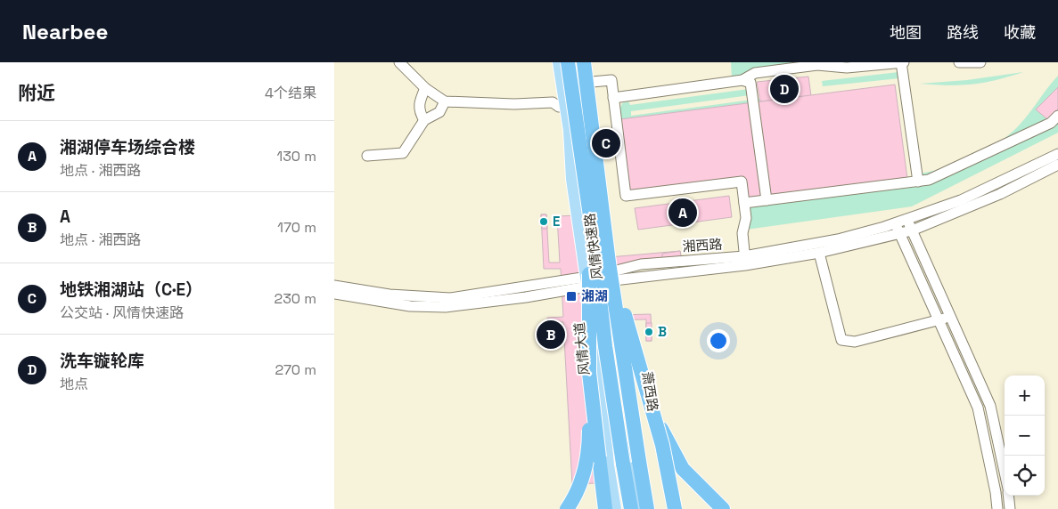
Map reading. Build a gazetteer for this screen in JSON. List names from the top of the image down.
{
  "streets": {
    "highway": ["风情快速路"],
    "main road": ["风情大道", "萧西路"],
    "street": ["湘西路"]
  },
  "crossings": [
    ["湘西路", "风情大道"],
    ["湘西路", "萧西路"]
  ],
  "places": {
    "other": ["E", "B"],
    "transit": ["湘湖"]
  },
  "page": {
    "header": "Nearbee",
    "nav": ["地图", "路线", "收藏"],
    "heading": ["附近", "4个结果"],
    "pins": [
      "D",
      "C",
      "A",
      "B"
    ],
    "list": [
      {
        "mark": "A",
        "name": "湘湖停车场综合楼",
        "note": "地点 · 湘西路",
        "value": "130 m"
      },
      {
        "mark": "B",
        "name": "A",
        "note": "地点 · 湘西路",
        "value": "170 m"
      },
      {
        "mark": "C",
        "name": "地铁湘湖站（C·E）",
        "note": "公交站 · 风情快速路",
        "value": "230 m"
      },
      {
        "mark": "D",
        "name": "洗车镟轮库",
        "note": "地点",
        "value": "270 m"
      }
    ],
    "map_buttons": ["+", "−"]
  }
}
